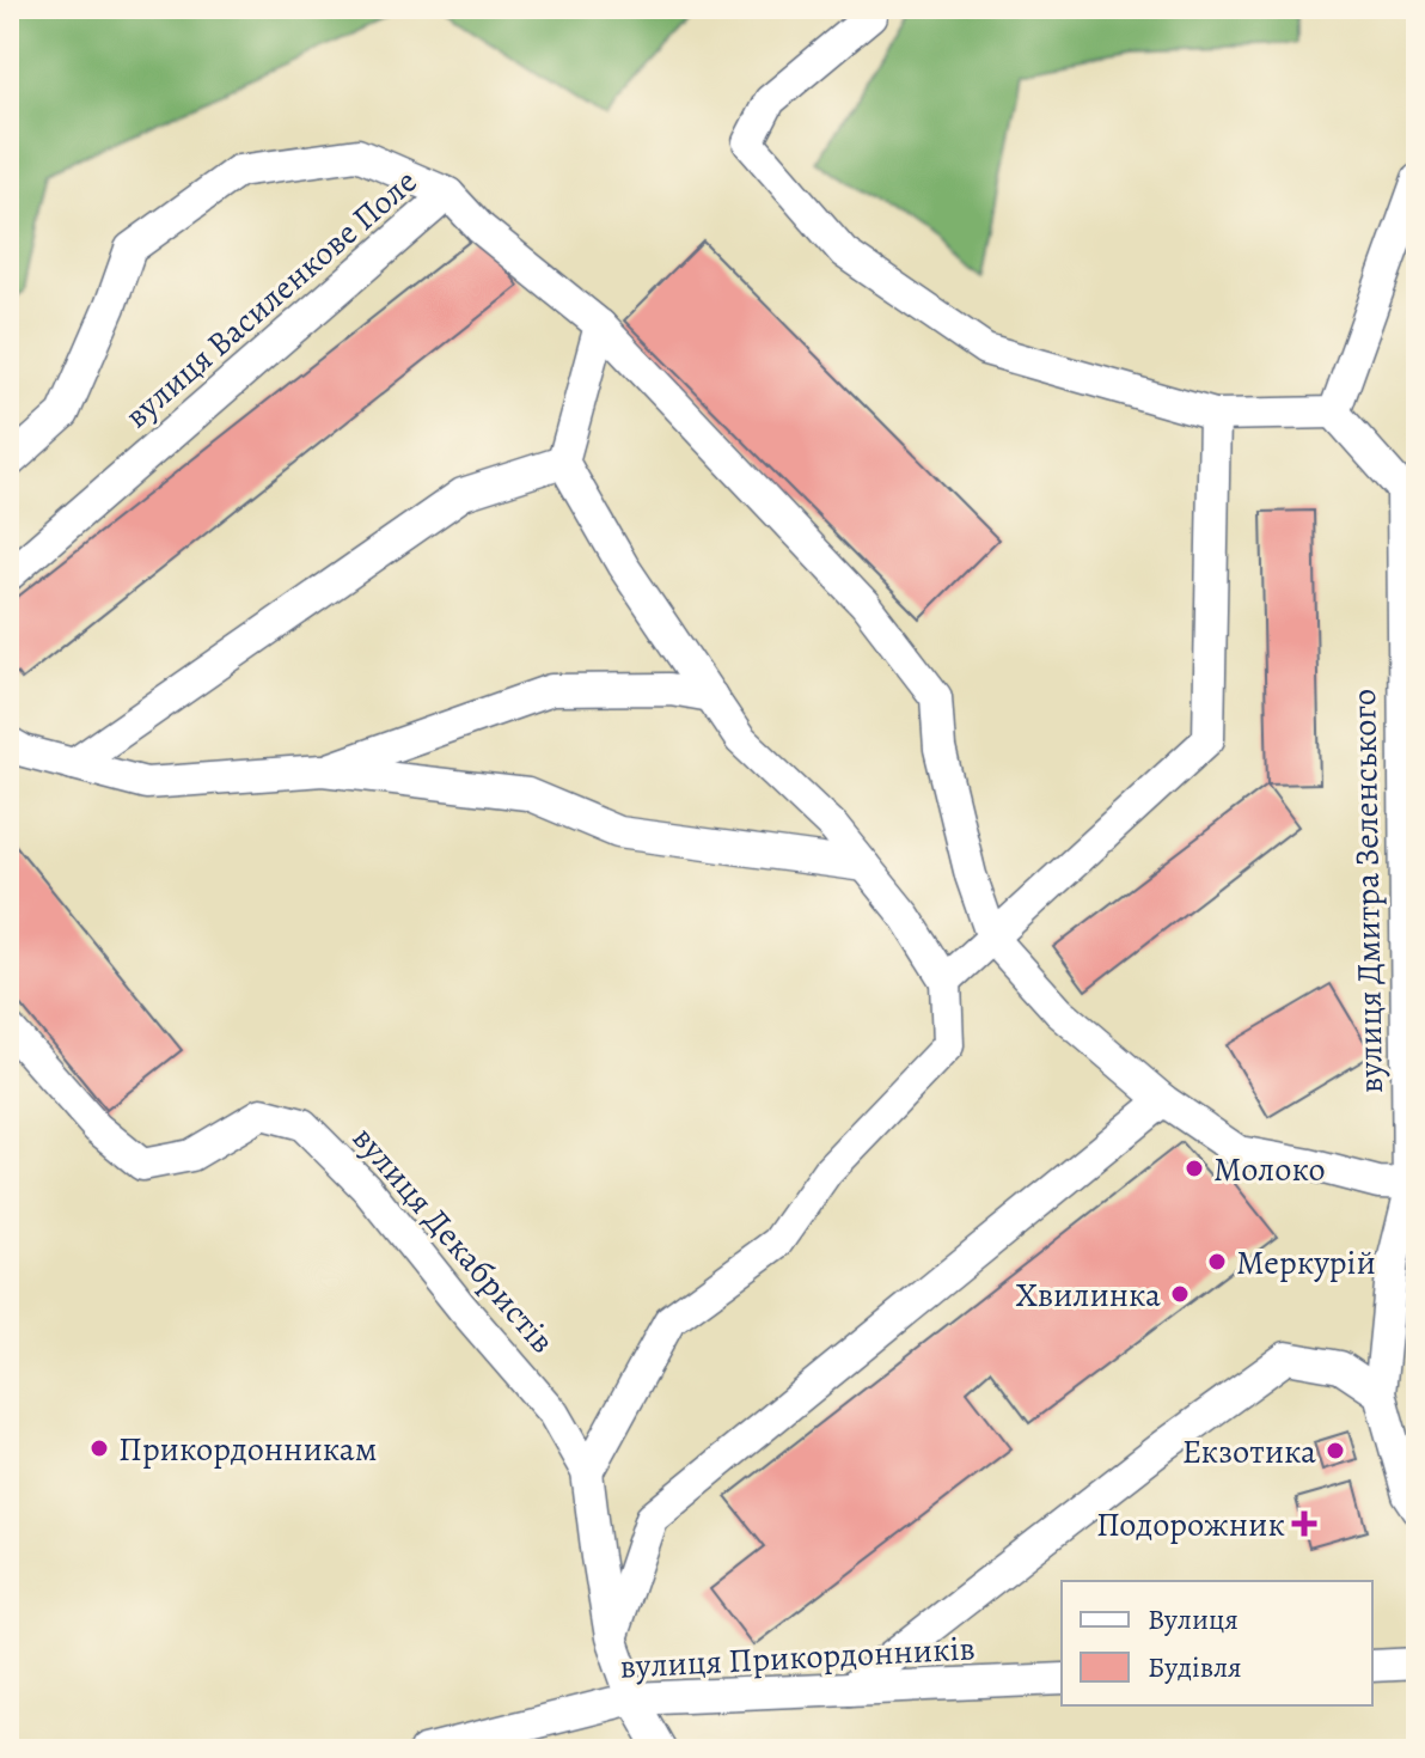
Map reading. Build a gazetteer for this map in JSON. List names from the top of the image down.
{
  "streets": {
    "street": [
      "вулиця Василенкове Поле",
      "вулиця Дмитра Зеленського",
      "вулиця Декабристів",
      "вулиця Прикордонників"
    ]
  },
  "crossings": [
    ["вулиця Декабристів", "вулиця Прикордонників"]
  ],
  "places": {
    "other": [
      "Молоко",
      "Меркурій",
      "Хвилинка",
      "Прикордонникам",
      "Екзотика"
    ],
    "health": ["Подорожник"]
  },
  "legend": ["Вулиця", "Будівля"]
}
